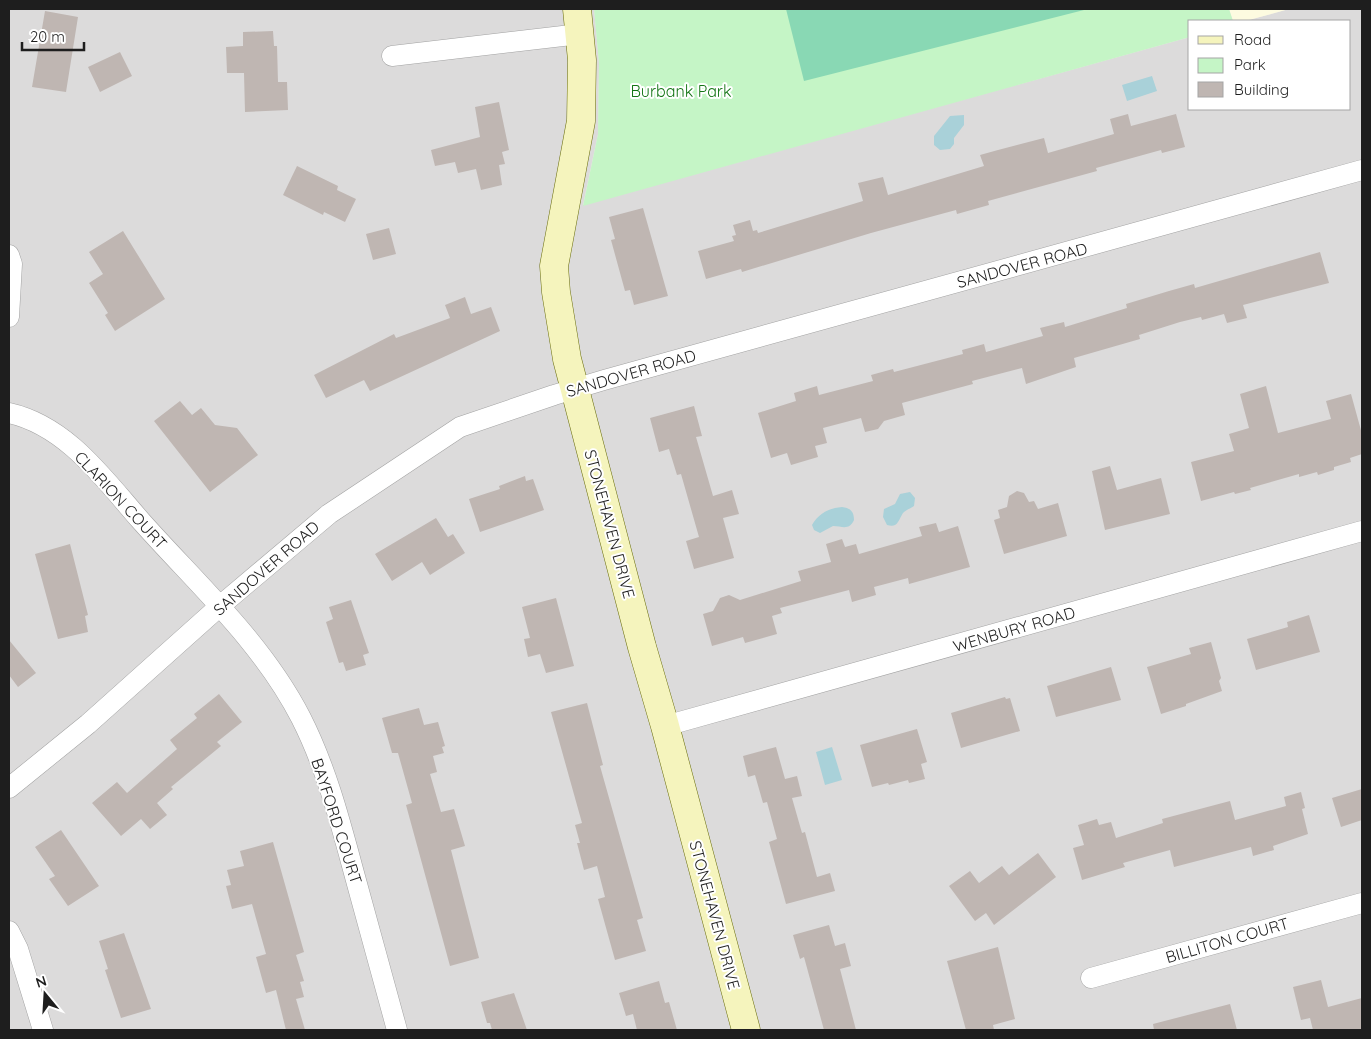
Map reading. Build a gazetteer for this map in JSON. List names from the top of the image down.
{
  "streets": {
    "street": [
      "SANDOVER ROAD",
      "CLARION COURT",
      "STONEHAVEN DRIVE",
      "WENBURY ROAD",
      "BAYFORD COURT",
      "BILLITON COURT"
    ]
  },
  "crossings": [
    ["SANDOVER ROAD", "CLARION COURT"],
    ["SANDOVER ROAD", "STONEHAVEN DRIVE"],
    ["SANDOVER ROAD", "BAYFORD COURT"],
    ["CLARION COURT", "BAYFORD COURT"],
    ["STONEHAVEN DRIVE", "WENBURY ROAD"]
  ],
  "parks": ["Burbank Park"],
  "legend": ["Road", "Park", "Building"],
  "scale_bar": "20 m",
  "north": "top"
}
